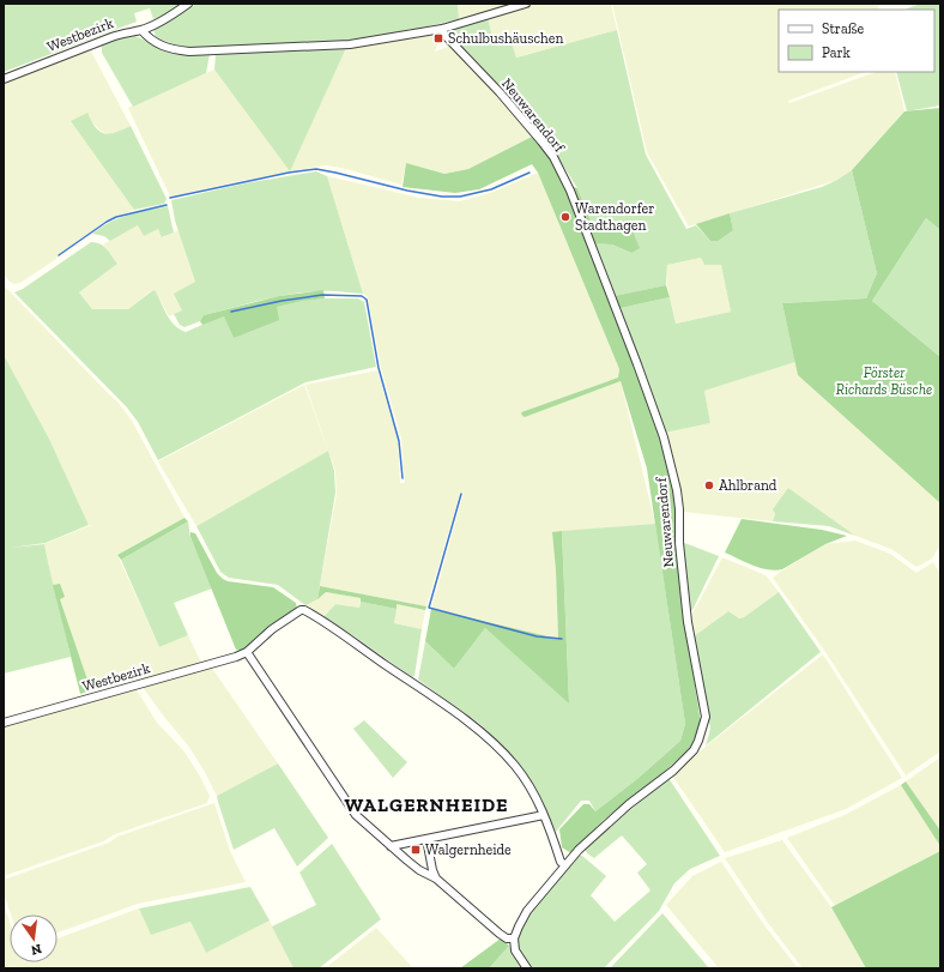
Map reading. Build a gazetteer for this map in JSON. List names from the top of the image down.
{
  "streets": {
    "street": ["Westbezirk", "Neuwarendorf"]
  },
  "districts": ["WALGERNHEIDE"],
  "parks": ["Förster Richards Büsche"],
  "places": {
    "transit": ["Schulbushäuschen", "Walgernheide"],
    "other": ["Warendorfer Stadthagen", "Ahlbrand"]
  },
  "legend": ["Straße", "Park"],
  "north": "bottom"
}
